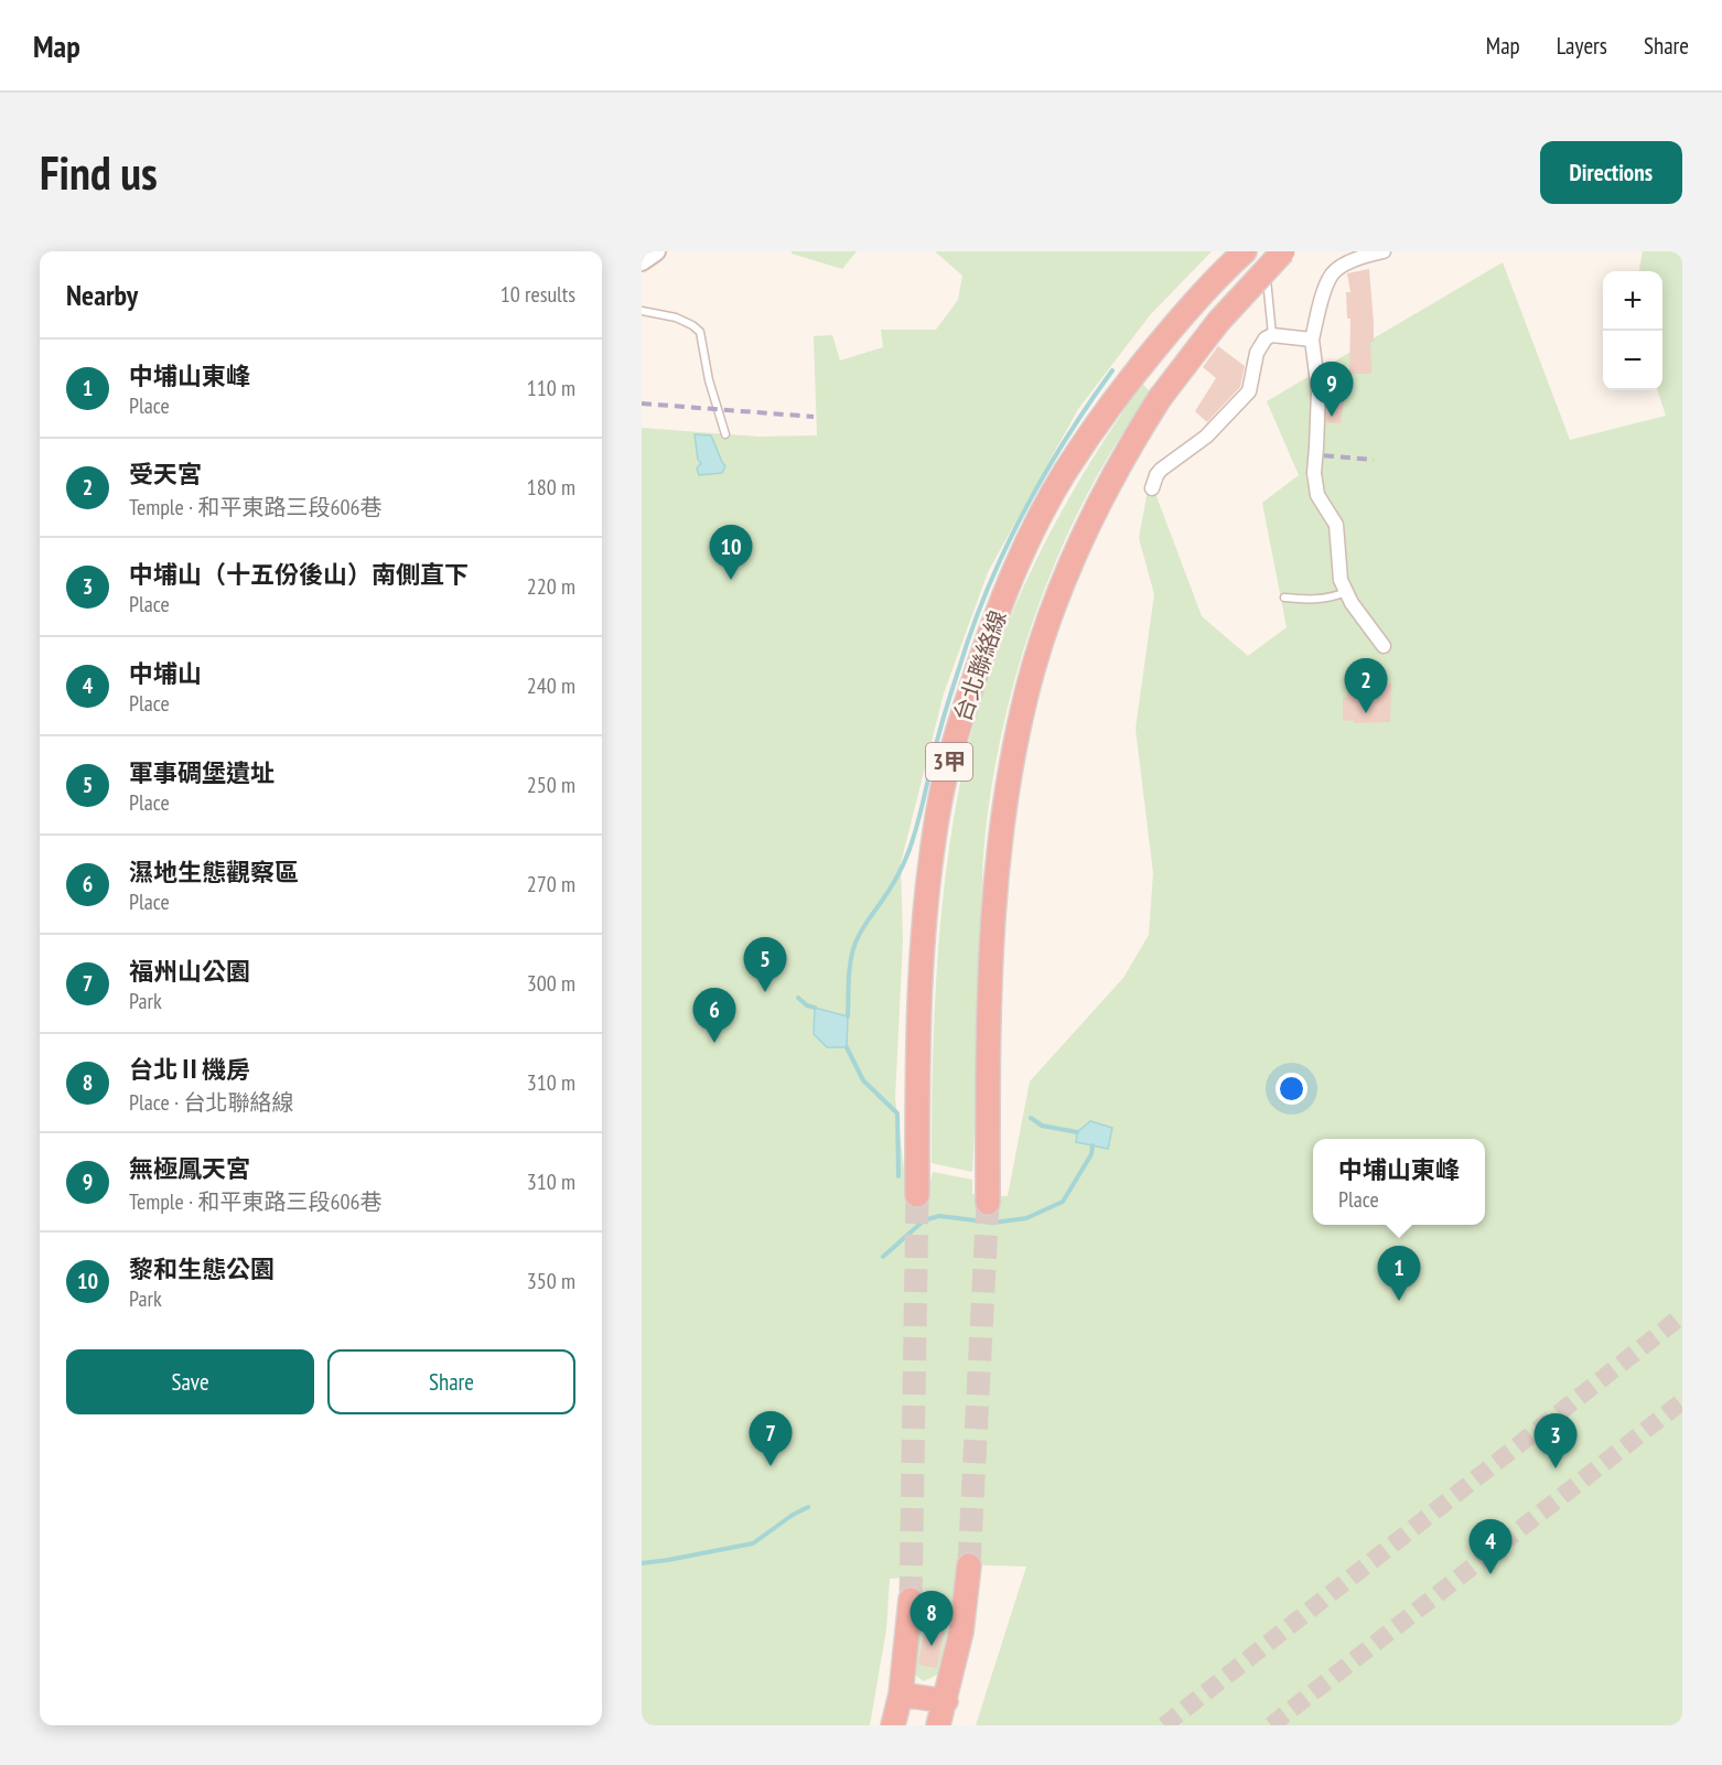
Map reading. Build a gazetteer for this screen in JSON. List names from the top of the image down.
{
  "streets": {
    "highway": ["台北聯絡線", "3甲"]
  },
  "page": {
    "header": "Map",
    "nav": ["Map", "Layers", "Share"],
    "buttons": [
      "Directions",
      ["Save", "Share"]
    ],
    "title": "Find us",
    "heading": ["Nearby", "10 results"],
    "map_buttons": ["+", "−"],
    "list": [
      {
        "mark": "1",
        "name": "中埔山東峰",
        "note": "Place",
        "value": "110 m"
      },
      {
        "mark": "2",
        "name": "受天宮",
        "note": "Temple · 和平東路三段606巷",
        "value": "180 m"
      },
      {
        "mark": "3",
        "name": "中埔山（十五份後山）南側直下",
        "note": "Place",
        "value": "220 m"
      },
      {
        "mark": "4",
        "name": "中埔山",
        "note": "Place",
        "value": "240 m"
      },
      {
        "mark": "5",
        "name": "軍事碉堡遺址",
        "note": "Place",
        "value": "250 m"
      },
      {
        "mark": "6",
        "name": "濕地生態觀察區",
        "note": "Place",
        "value": "270 m"
      },
      {
        "mark": "7",
        "name": "福州山公園",
        "note": "Park",
        "value": "300 m"
      },
      {
        "mark": "8",
        "name": "台北Ⅱ機房",
        "note": "Place · 台北聯絡線",
        "value": "310 m"
      },
      {
        "mark": "9",
        "name": "無極鳳天宮",
        "note": "Temple · 和平東路三段606巷",
        "value": "310 m"
      },
      {
        "mark": "10",
        "name": "黎和生態公園",
        "note": "Park",
        "value": "350 m"
      }
    ],
    "pins": [
      "9",
      "10",
      "2",
      "5",
      "6",
      "1",
      "7",
      "3",
      "4",
      "8"
    ],
    "popup": ["中埔山東峰", "Place"]
  }
}
